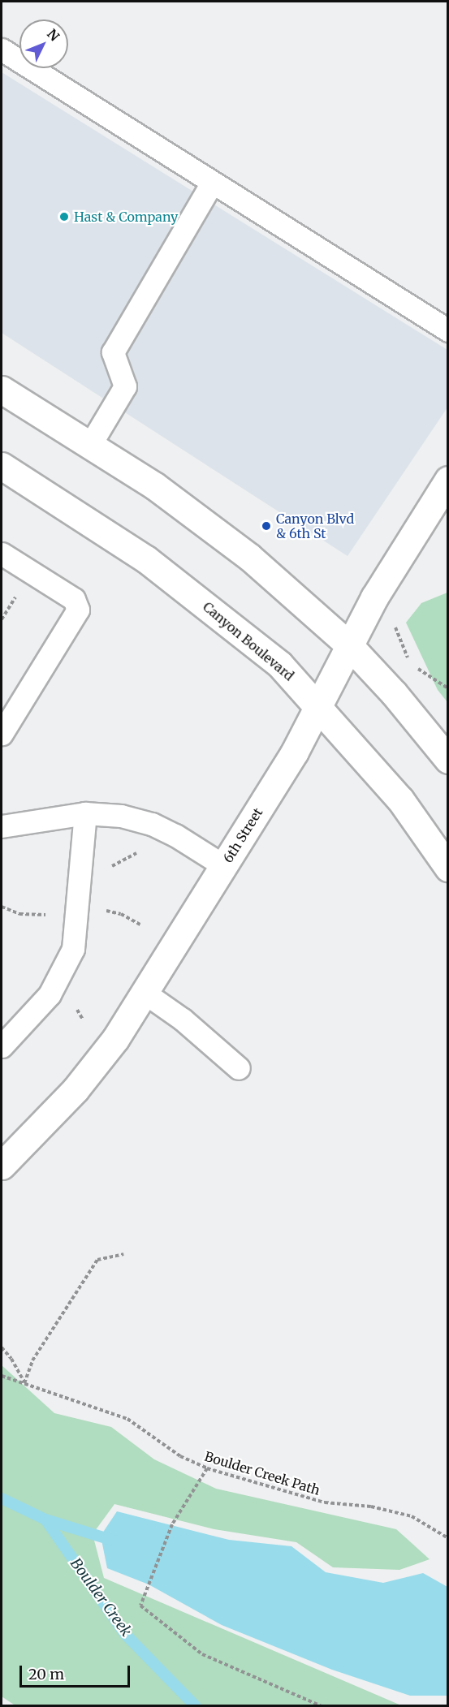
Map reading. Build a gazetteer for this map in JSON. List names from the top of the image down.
{
  "streets": {
    "main road": ["Canyon Boulevard", "6th Street"],
    "path": ["Boulder Creek Path"]
  },
  "crossings": [
    ["Canyon Boulevard", "6th Street"]
  ],
  "water": ["Boulder Creek"],
  "places": ["Hast & Company", "Canyon Blvd & 6th St"],
  "scale_bar": "20 m",
  "north": "top right"
}
